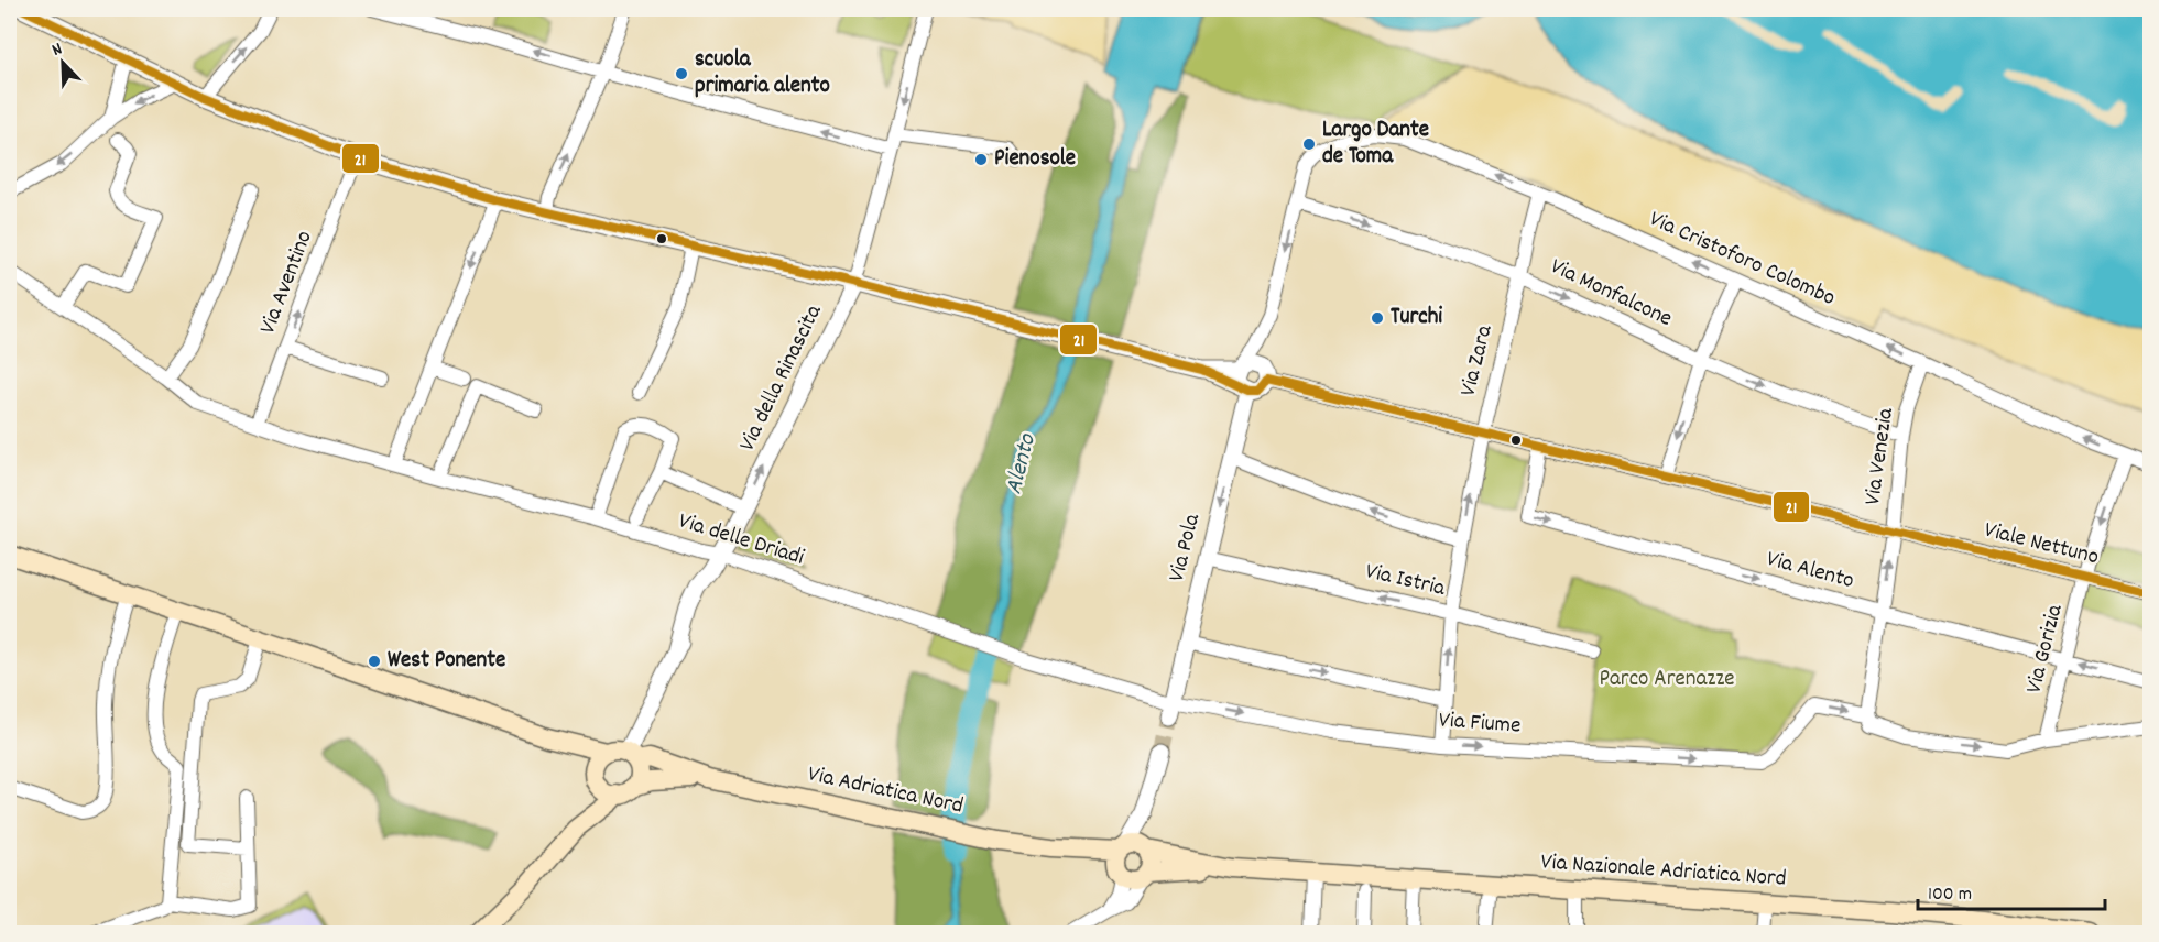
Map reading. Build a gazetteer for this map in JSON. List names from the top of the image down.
{
  "streets": {
    "main road": ["Via Adriatica Nord", "Via Nazionale Adriatica Nord"],
    "street": [
      "Via Cristoforo Colombo",
      "Via Aventino",
      "Via Monfalcone",
      "Via Zara",
      "Via della Rinascita",
      "Via Venezia",
      "Via delle Driadi",
      "Viale Nettuno",
      "Via Pola",
      "Via Alento",
      "Via Istria",
      "Via Gorizia",
      "Via Fiume"
    ]
  },
  "crossings": [
    ["Via Cristoforo Colombo", "Via Zara"],
    ["Via Cristoforo Colombo", "Via Venezia"],
    ["Via Cristoforo Colombo", "Via Pola"],
    ["Via Cristoforo Colombo", "Via Gorizia"],
    ["Via Aventino", "Via delle Driadi"],
    ["Via Monfalcone", "Via Zara"],
    ["Via Monfalcone", "Via Venezia"],
    ["Via Monfalcone", "Via Pola"],
    ["Via Zara", "Viale Nettuno"],
    ["Via Zara", "Via Istria"],
    ["Via Zara", "Via Fiume"],
    ["Via della Rinascita", "Via delle Driadi"],
    ["Via della Rinascita", "Via Adriatica Nord"],
    ["Via Venezia", "Viale Nettuno"],
    ["Via Venezia", "Via Alento"],
    ["Via Venezia", "Via Fiume"],
    ["Via delle Driadi", "Via Fiume"],
    ["Viale Nettuno", "Via Pola"],
    ["Viale Nettuno", "Via Alento"],
    ["Viale Nettuno", "Via Gorizia"],
    ["Via Pola", "Via Istria"],
    ["Via Pola", "Via Fiume"],
    ["Via Alento", "Via Gorizia"],
    ["Via Gorizia", "Via Fiume"],
    ["Via Adriatica Nord", "Via Nazionale Adriatica Nord"]
  ],
  "one_way": [
    "Via Cristoforo Colombo",
    "Via Monfalcone",
    "Via Pola",
    "Via Gorizia",
    "Via Fiume"
  ],
  "water": ["Alento"],
  "parks": ["Parco Arenazze"],
  "places": [
    "scuola primaria alento",
    "Largo Dante de Toma",
    "Pienosole",
    "Turchi",
    "West Ponente"
  ],
  "lines": ["transit line 21"],
  "scale_bar": "100 m",
  "north": "top left"
}
